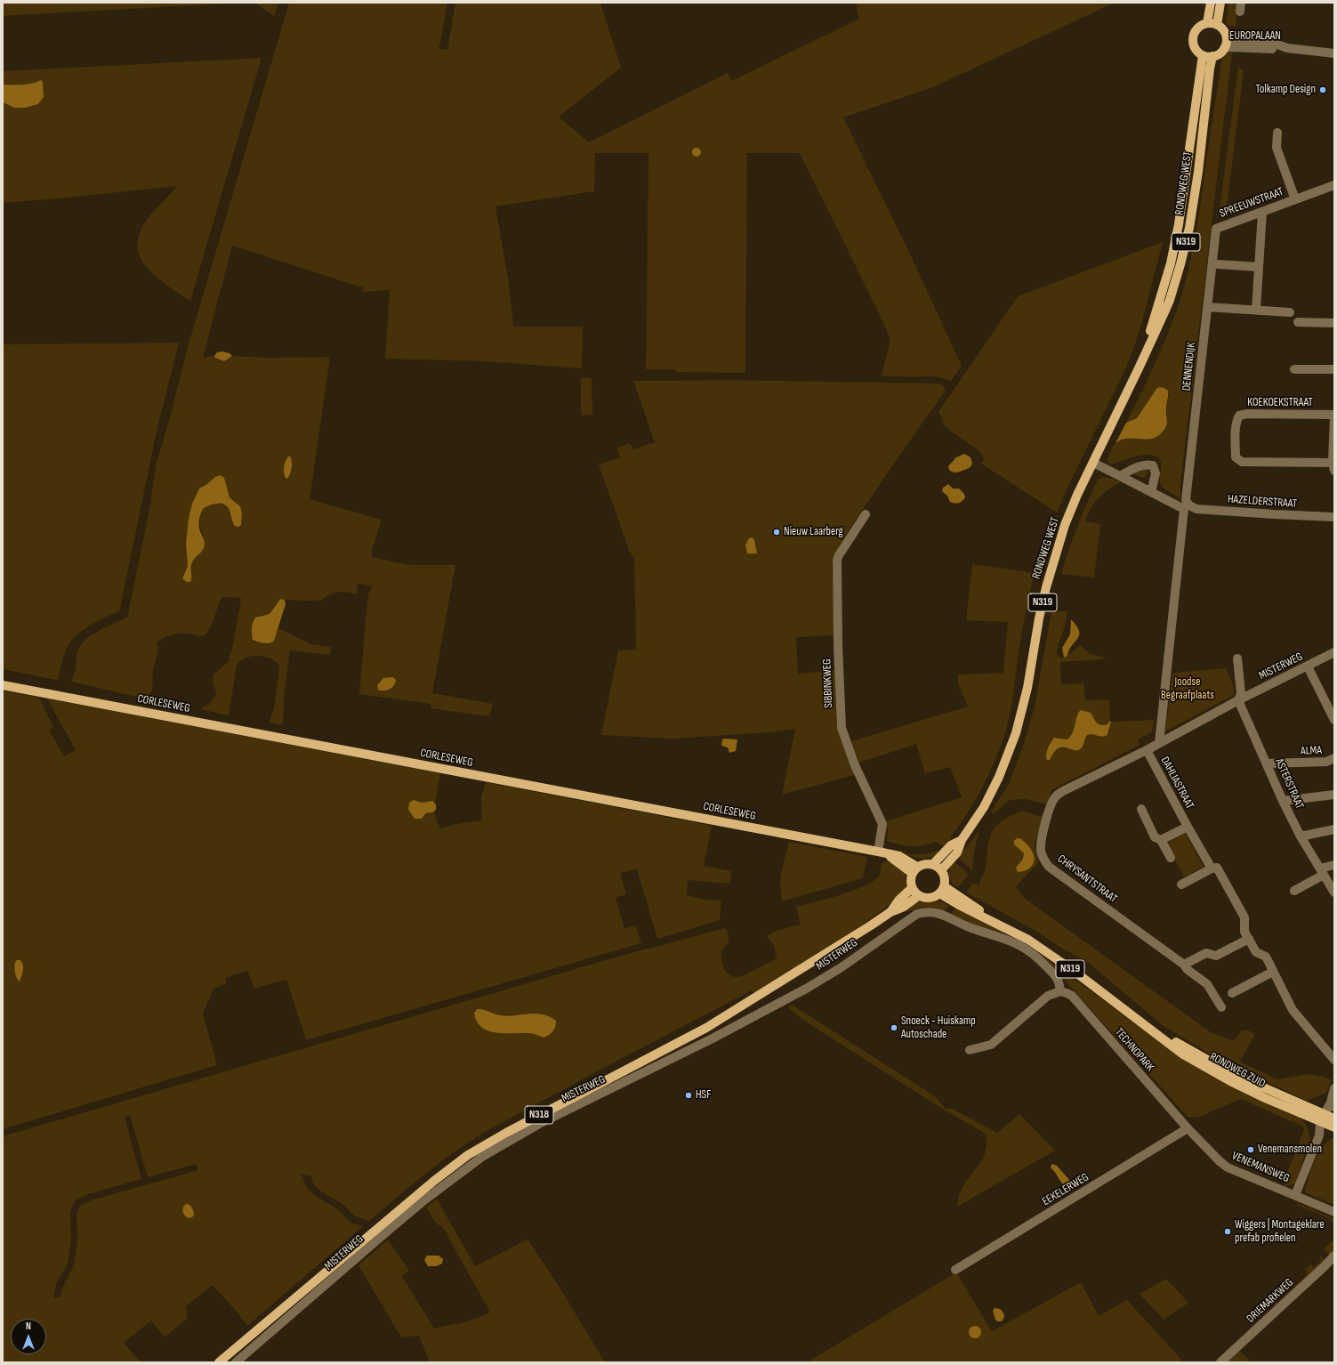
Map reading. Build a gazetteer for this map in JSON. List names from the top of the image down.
{
  "streets": {
    "main road": [
      "RONDWEG WEST",
      "N319",
      "MISTERWEG",
      "CORLESEWEG",
      "RONDWEG ZUID",
      "N318"
    ],
    "street": [
      "EUROPALAAN",
      "SPREEUWSTRAAT",
      "DENNENDIJK",
      "KOEKOEKSTRAAT",
      "HAZELDERSTRAAT",
      "SIBBINKWEG",
      "ALMA",
      "DAHLIASTRAAT",
      "ASTERSTRAAT",
      "CHRYSANTSTRAAT",
      "TECHNOPARK",
      "VENEMANSWEG",
      "EEKELERWEG",
      "DRIEMARKWEG"
    ]
  },
  "crossings": [
    ["EUROPALAAN", "RONDWEG WEST"],
    ["RONDWEG WEST", "MISTERWEG"],
    ["RONDWEG WEST", "CORLESEWEG"],
    ["RONDWEG WEST", "RONDWEG ZUID"],
    ["SPREEUWSTRAAT", "DENNENDIJK"],
    ["DENNENDIJK", "HAZELDERSTRAAT"],
    ["MISTERWEG", "CORLESEWEG"],
    ["MISTERWEG", "DAHLIASTRAAT"],
    ["MISTERWEG", "ASTERSTRAAT"],
    ["MISTERWEG", "CHRYSANTSTRAAT"],
    ["MISTERWEG", "TECHNOPARK"],
    ["MISTERWEG", "RONDWEG ZUID"],
    ["SIBBINKWEG", "CORLESEWEG"],
    ["CORLESEWEG", "RONDWEG ZUID"],
    ["ALMA", "ASTERSTRAAT"],
    ["DAHLIASTRAAT", "CHRYSANTSTRAAT"],
    ["TECHNOPARK", "VENEMANSWEG"],
    ["TECHNOPARK", "EEKELERWEG"],
    ["RONDWEG ZUID", "VENEMANSWEG"],
    ["VENEMANSWEG", "EEKELERWEG"]
  ],
  "parks": ["Joodse Begraafplaats"],
  "places": [
    "Tolkamp Design",
    "Nieuw Laarberg",
    "Snoeck - Huiskamp Autoschade",
    "HSF",
    "Venemansmolen",
    "Wiggers | Montageklare prefab profielen"
  ],
  "north": "top"
}
